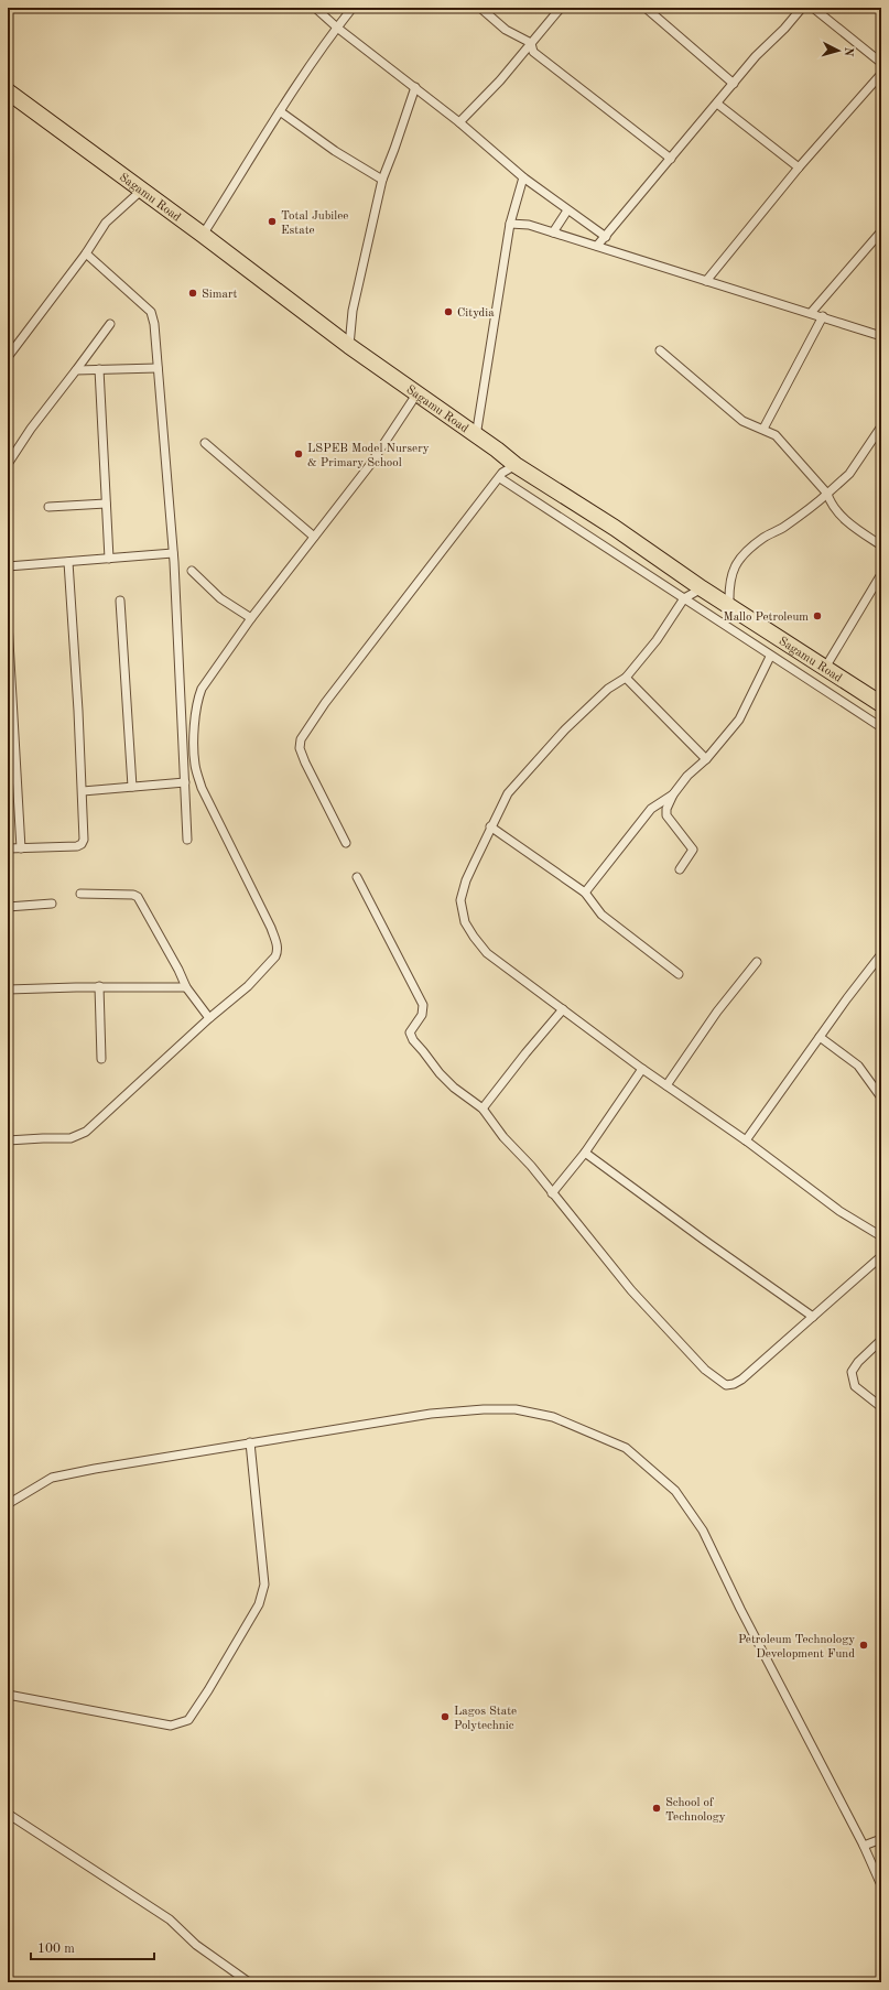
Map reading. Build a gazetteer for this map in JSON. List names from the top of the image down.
{
  "streets": {
    "highway": ["Sagamu Road"]
  },
  "places": [
    "Total Jubilee Estate",
    "Simart",
    "Citydia",
    "LSPEB Model Nursery & Primary School",
    "Mallo Petroleum",
    "Petroleum Technology Development Fund",
    "Lagos State Polytechnic",
    "School of Technology"
  ],
  "scale_bar": "100 m",
  "north": "right"
}
